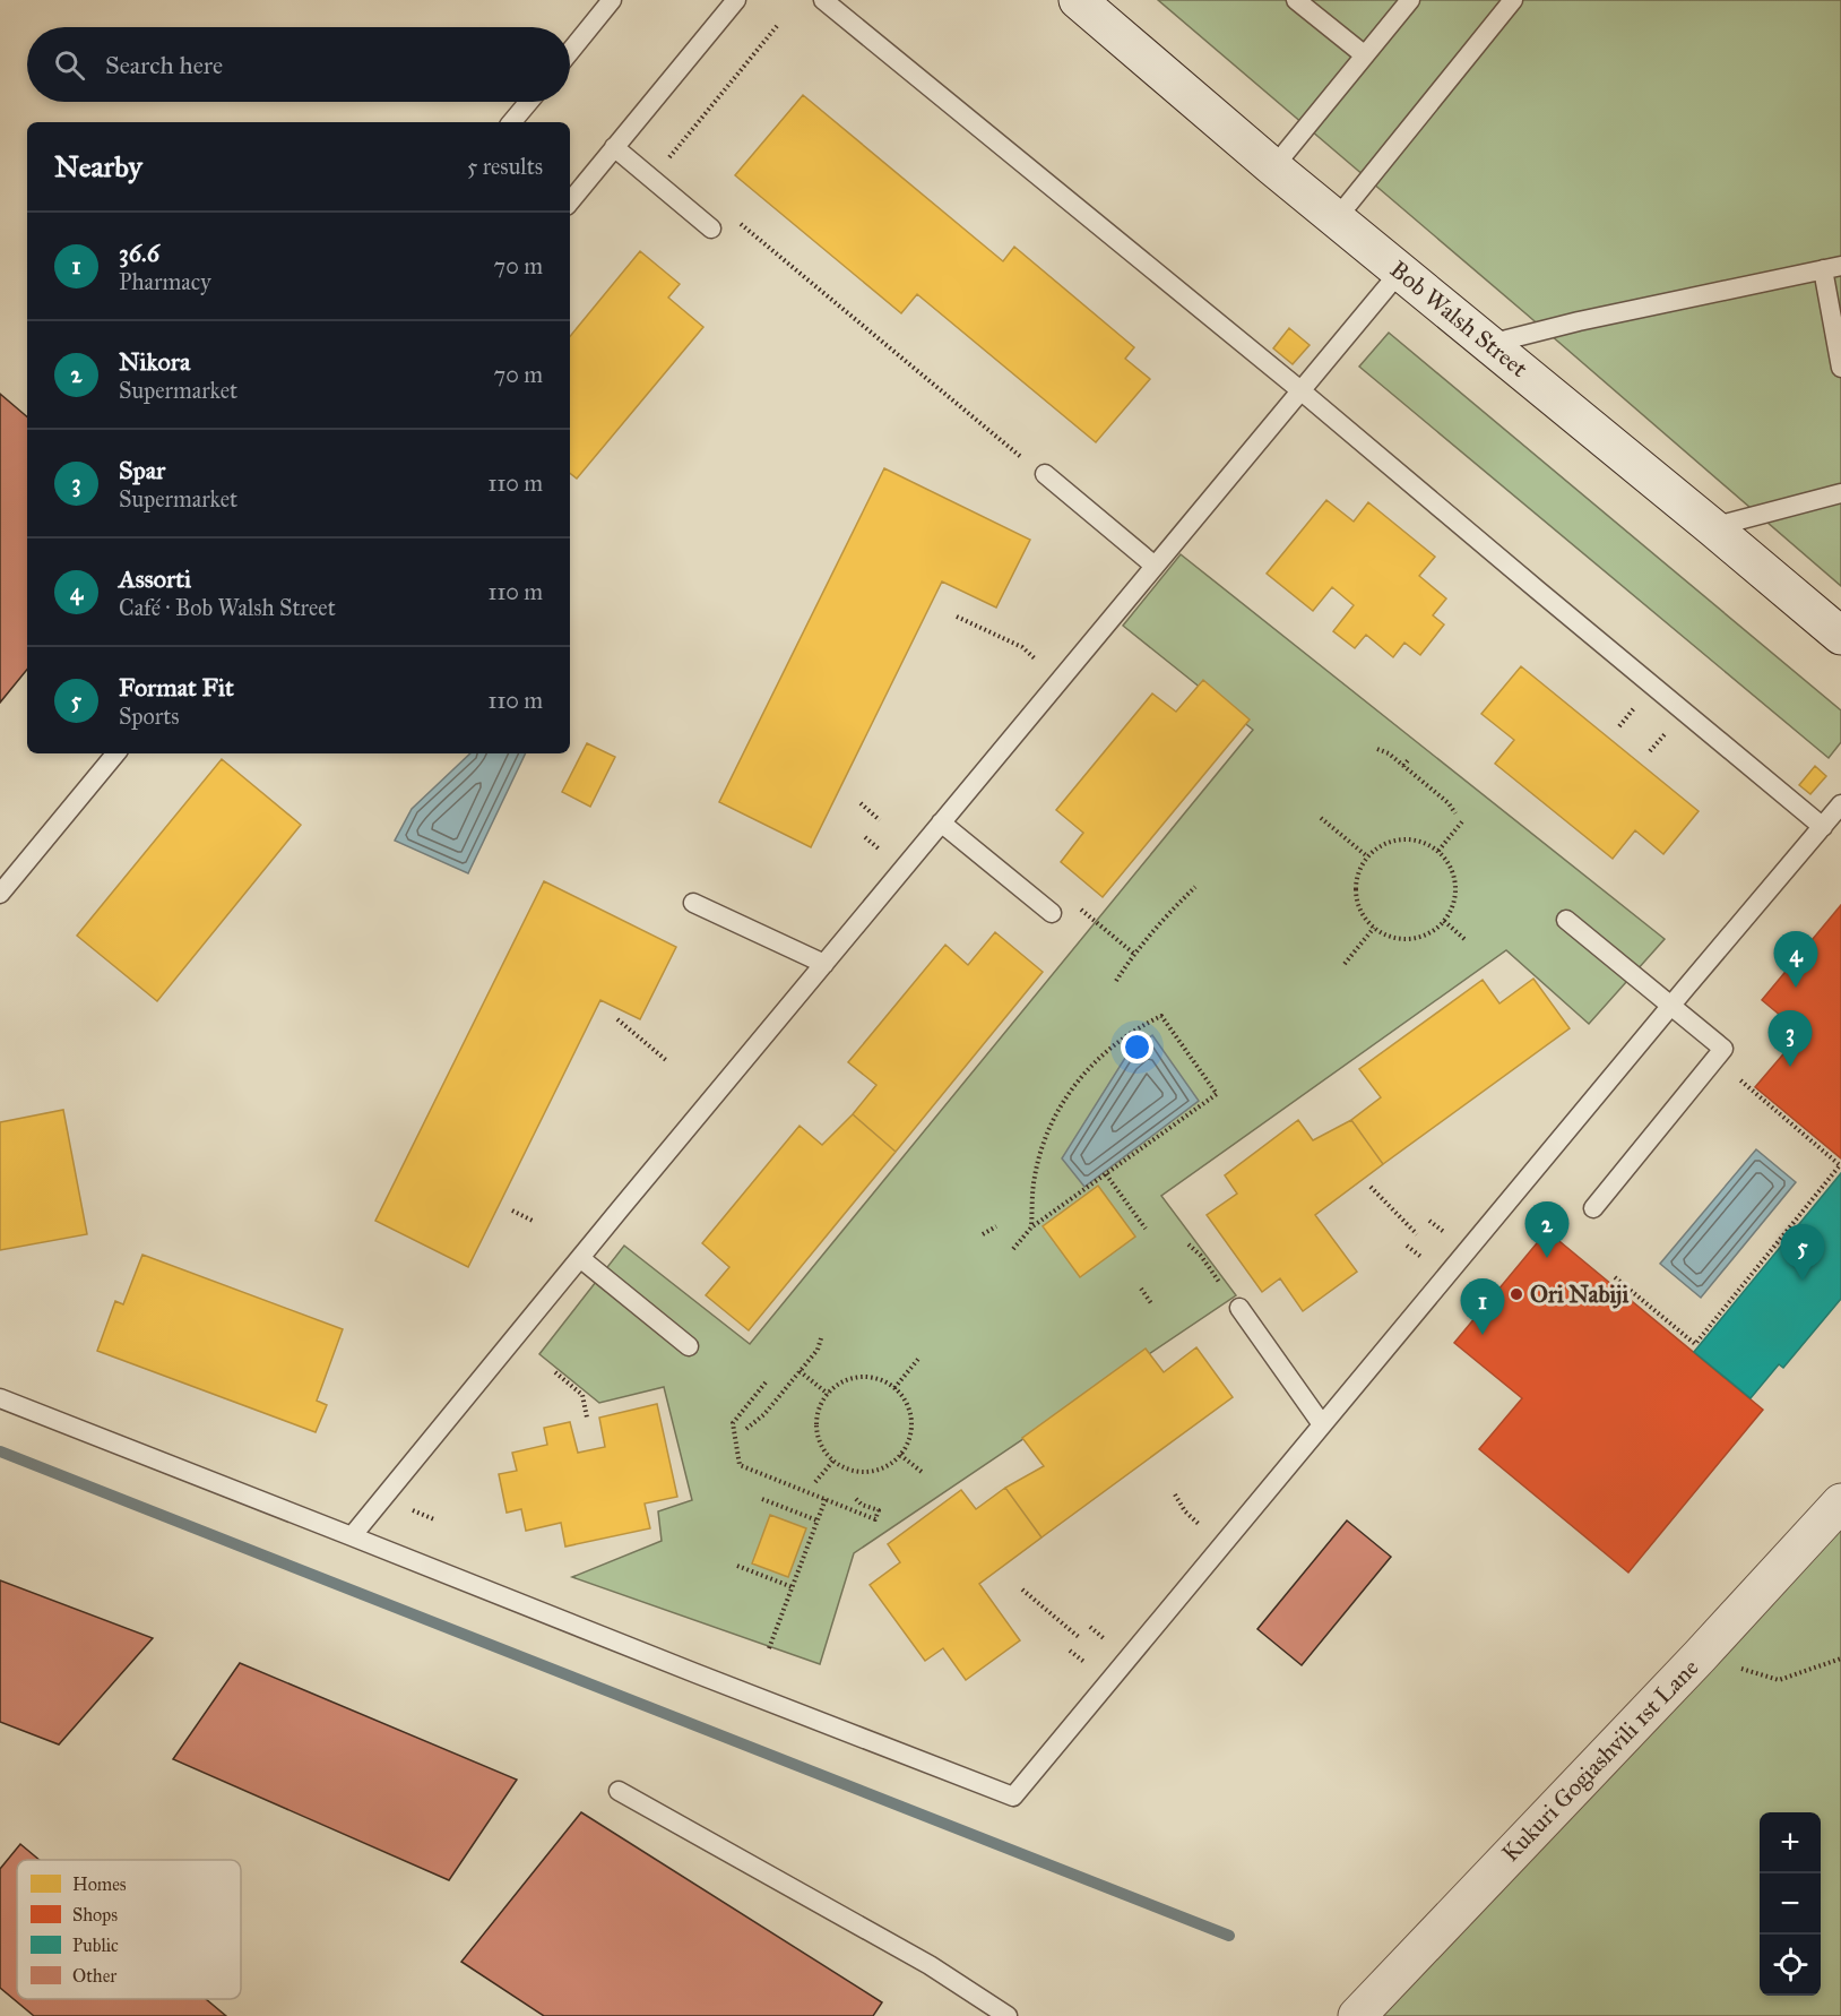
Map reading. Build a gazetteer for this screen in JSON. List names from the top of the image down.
{
  "streets": {
    "street": ["Bob Walsh Street", "Kukuri Gogiashvili 1st Lane"]
  },
  "places": ["Ori Nabiji"],
  "legend": [
    "Homes",
    "Shops",
    "Public",
    "Other"
  ],
  "page": {
    "search": "Search here",
    "heading": ["Nearby", "5 results"],
    "list": [
      {
        "mark": "1",
        "name": "36.6",
        "note": "Pharmacy",
        "value": "70 m"
      },
      {
        "mark": "2",
        "name": "Nikora",
        "note": "Supermarket",
        "value": "70 m"
      },
      {
        "mark": "3",
        "name": "Spar",
        "note": "Supermarket",
        "value": "110 m"
      },
      {
        "mark": "4",
        "name": "Assorti",
        "note": "Café · Bob Walsh Street",
        "value": "110 m"
      },
      {
        "mark": "5",
        "name": "Format Fit",
        "note": "Sports",
        "value": "110 m"
      }
    ],
    "pins": [
      "4",
      "3",
      "2",
      "5",
      "1"
    ],
    "map_buttons": ["+", "−"]
  }
}
